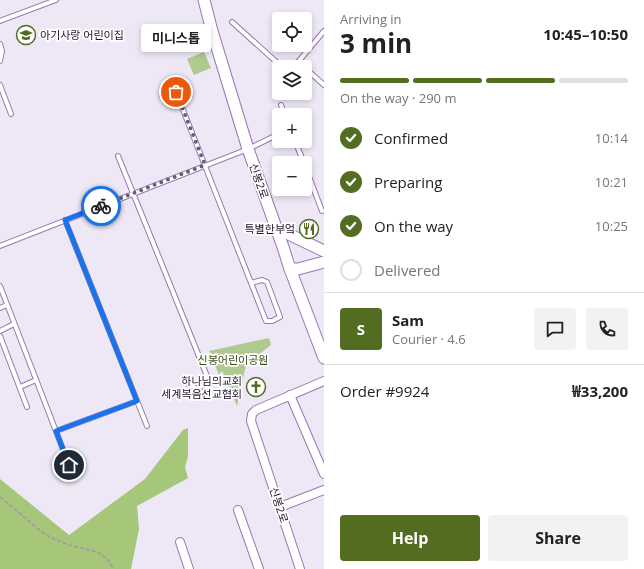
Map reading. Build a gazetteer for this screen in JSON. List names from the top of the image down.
{
  "streets": {
    "street": ["신봉2로"]
  },
  "parks": ["신봉어린이공원"],
  "places": {
    "school or university": ["아기사랑 어린이집"],
    "other": ["미니스톱"],
    "restaurant": ["특별한부엌"],
    "church": ["하나님의교회 세계복음선교협회"]
  },
  "page": {
    "heading": ["3 min", "Arriving in", "10:45–10:50"],
    "panel": [
      "Sam",
      "Courier · 4.6",
      "Order #9924",
      "₩33,200"
    ],
    "map_buttons": ["+", "−"],
    "bubble": "미니스톱",
    "bar": "On the way · 290 m",
    "list": [
      ["Confirmed", "10:14"],
      ["Preparing", "10:21"],
      ["On the way", "10:25"],
      "Delivered"
    ],
    "round": "S",
    "buttons": ["Help", "Share"]
  }
}
